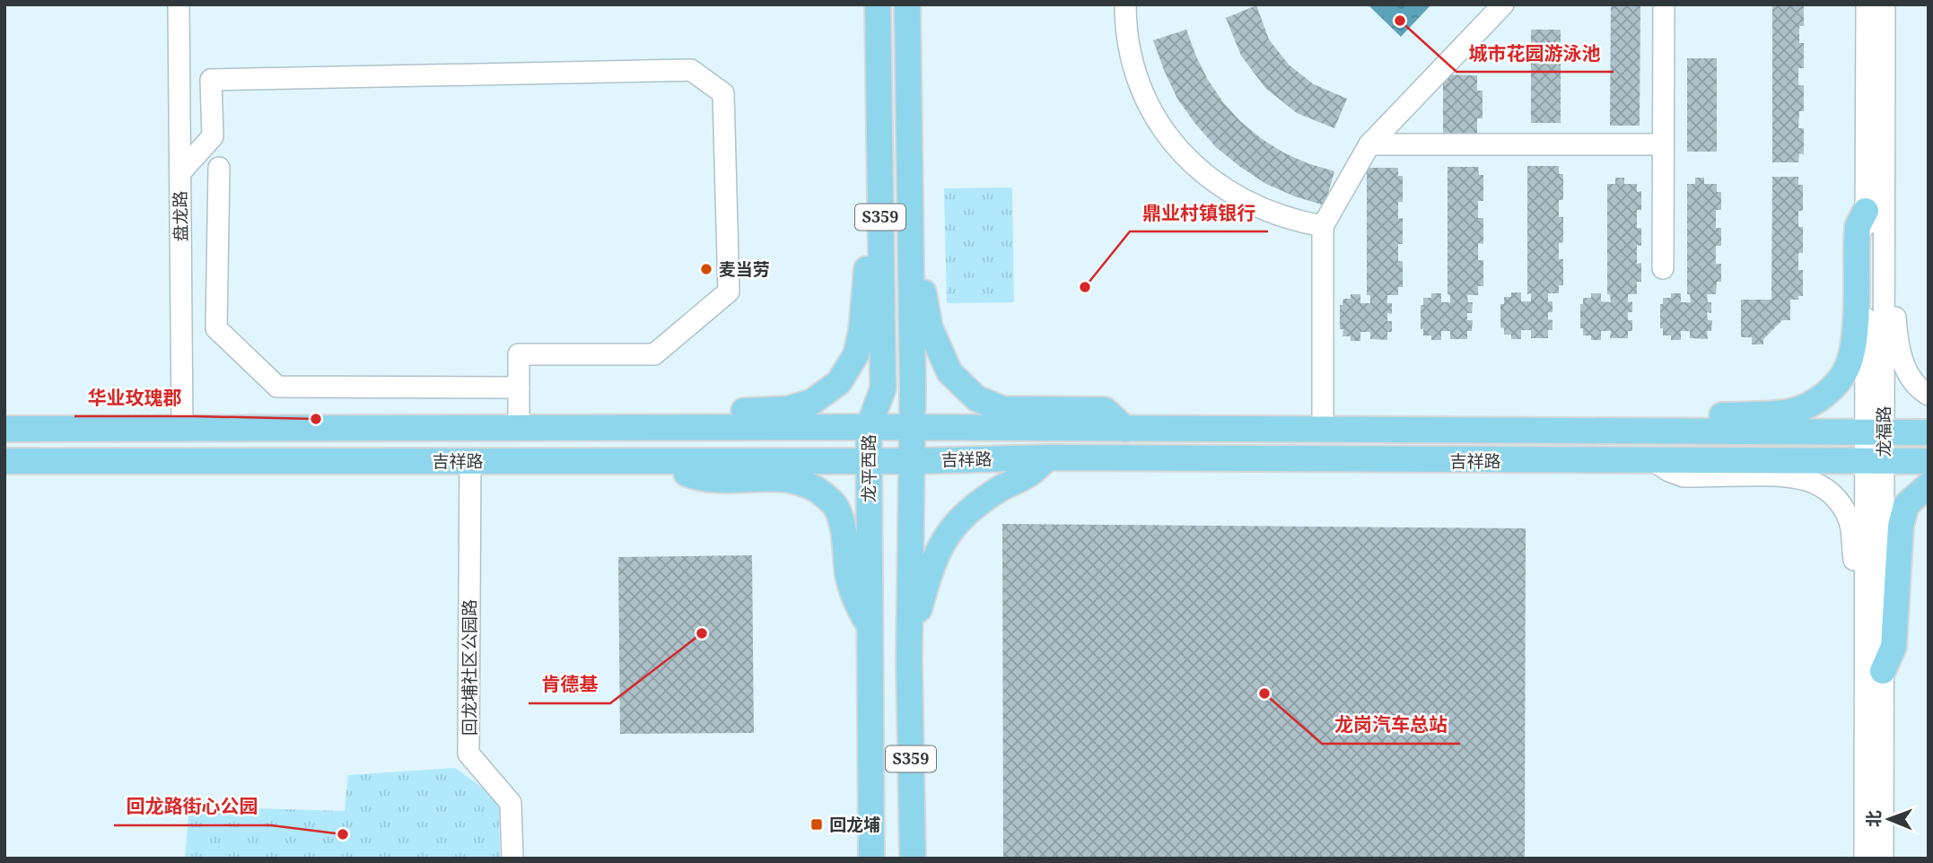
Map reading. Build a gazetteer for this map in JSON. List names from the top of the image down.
{
  "streets": {
    "main road": ["S359", "吉祥路", "龙平西路"],
    "street": ["盘龙路", "龙福路", "回龙埔社区公园路"]
  },
  "crossings": [
    ["盘龙路", "吉祥路"],
    ["S359", "吉祥路"],
    ["龙福路", "吉祥路"],
    ["吉祥路", "龙平西路"],
    ["吉祥路", "回龙埔社区公园路"]
  ],
  "places": {
    "other": [
      "城市花园游泳池",
      "麦当劳",
      "鼎业村镇银行",
      "华业玫瑰郡",
      "肯德基",
      "龙岗汽车总站",
      "回龙路街心公园"
    ],
    "transit": ["回龙埔"]
  },
  "north": "left"
}
